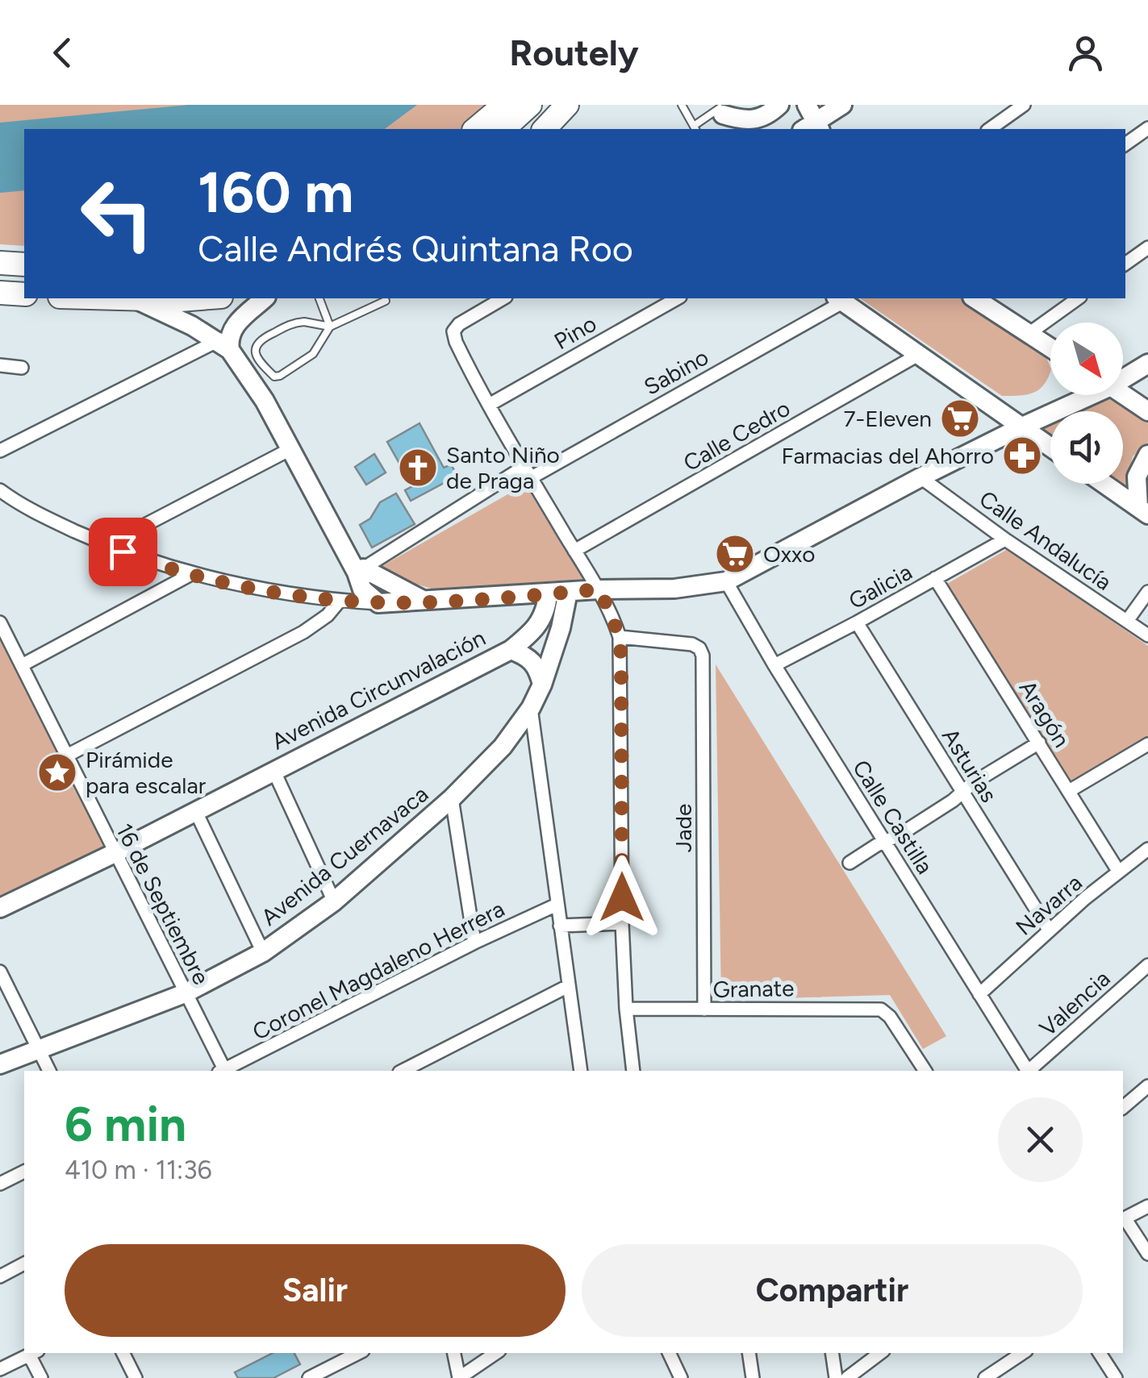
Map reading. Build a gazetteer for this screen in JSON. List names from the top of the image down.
{
  "streets": {
    "street": [
      "Pino",
      "Sabino",
      "Calle Cedro",
      "Calle Andalucía",
      "Galicia",
      "Avenida Circunvalación",
      "Aragón",
      "Asturias",
      "Calle Castilla",
      "Jade",
      "Avenida Cuernavaca",
      "16 de Septiembre",
      "Navarra",
      "Coronel Magdaleno Herrera",
      "Granate",
      "Valencia"
    ]
  },
  "crossings": [
    ["Calle Andalucía", "Galicia"],
    ["Galicia", "Aragón"],
    ["Galicia", "Asturias"],
    ["Galicia", "Calle Castilla"],
    ["Avenida Circunvalación", "16 de Septiembre"],
    ["Aragón", "Navarra"],
    ["Asturias", "Navarra"],
    ["Calle Castilla", "Navarra"],
    ["Jade", "Granate"],
    ["Avenida Cuernavaca", "16 de Septiembre"]
  ],
  "places": {
    "supermarket": ["7-Eleven", "Oxxo"],
    "pharmacy": ["Farmacias del Ahorro"],
    "church": ["Santo Niño de Praga"],
    "place": ["Pirámide para escalar"]
  },
  "north": "bottom right",
  "page": {
    "header": "Routely",
    "turn": ["160 m", "Calle Andrés Quintana Roo"],
    "heading": ["6 min", "410 m · 11:36"],
    "buttons": ["Salir", "Compartir"]
  }
}
